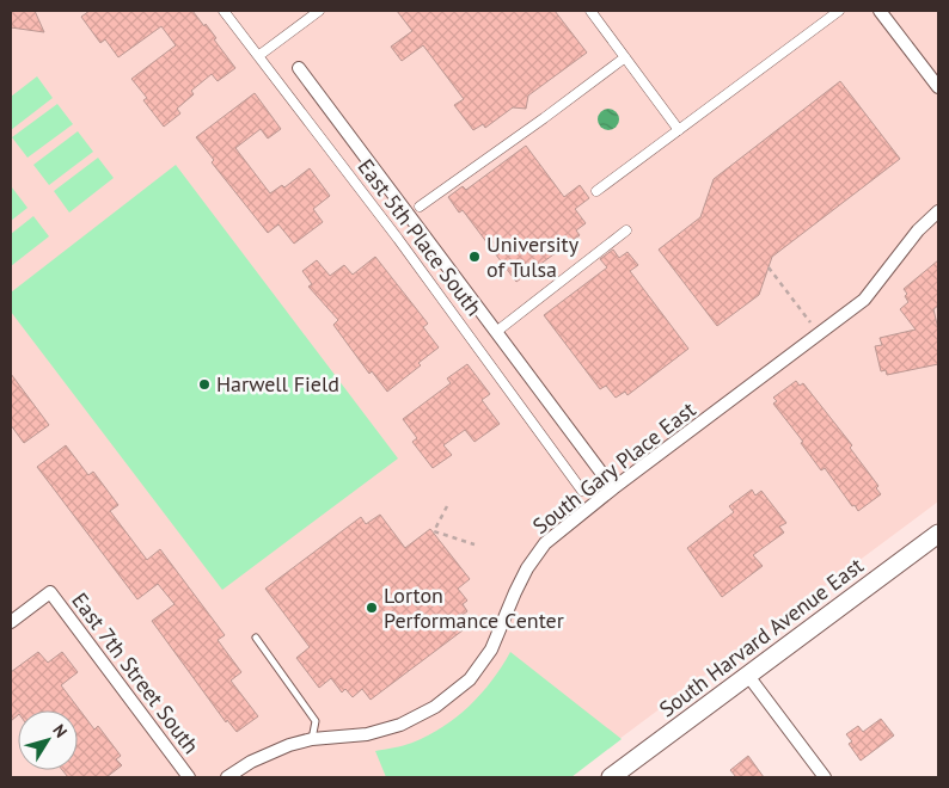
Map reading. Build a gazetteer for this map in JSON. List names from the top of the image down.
{
  "streets": {
    "main road": ["South Harvard Avenue East"],
    "street": ["East 5th Place South", "South Gary Place East", "East 7th Street South"]
  },
  "crossings": [
    ["East 5th Place South", "South Gary Place East"]
  ],
  "places": ["University of Tulsa", "Harwell Field", "Lorton Performance Center"],
  "north": "top right"
}
